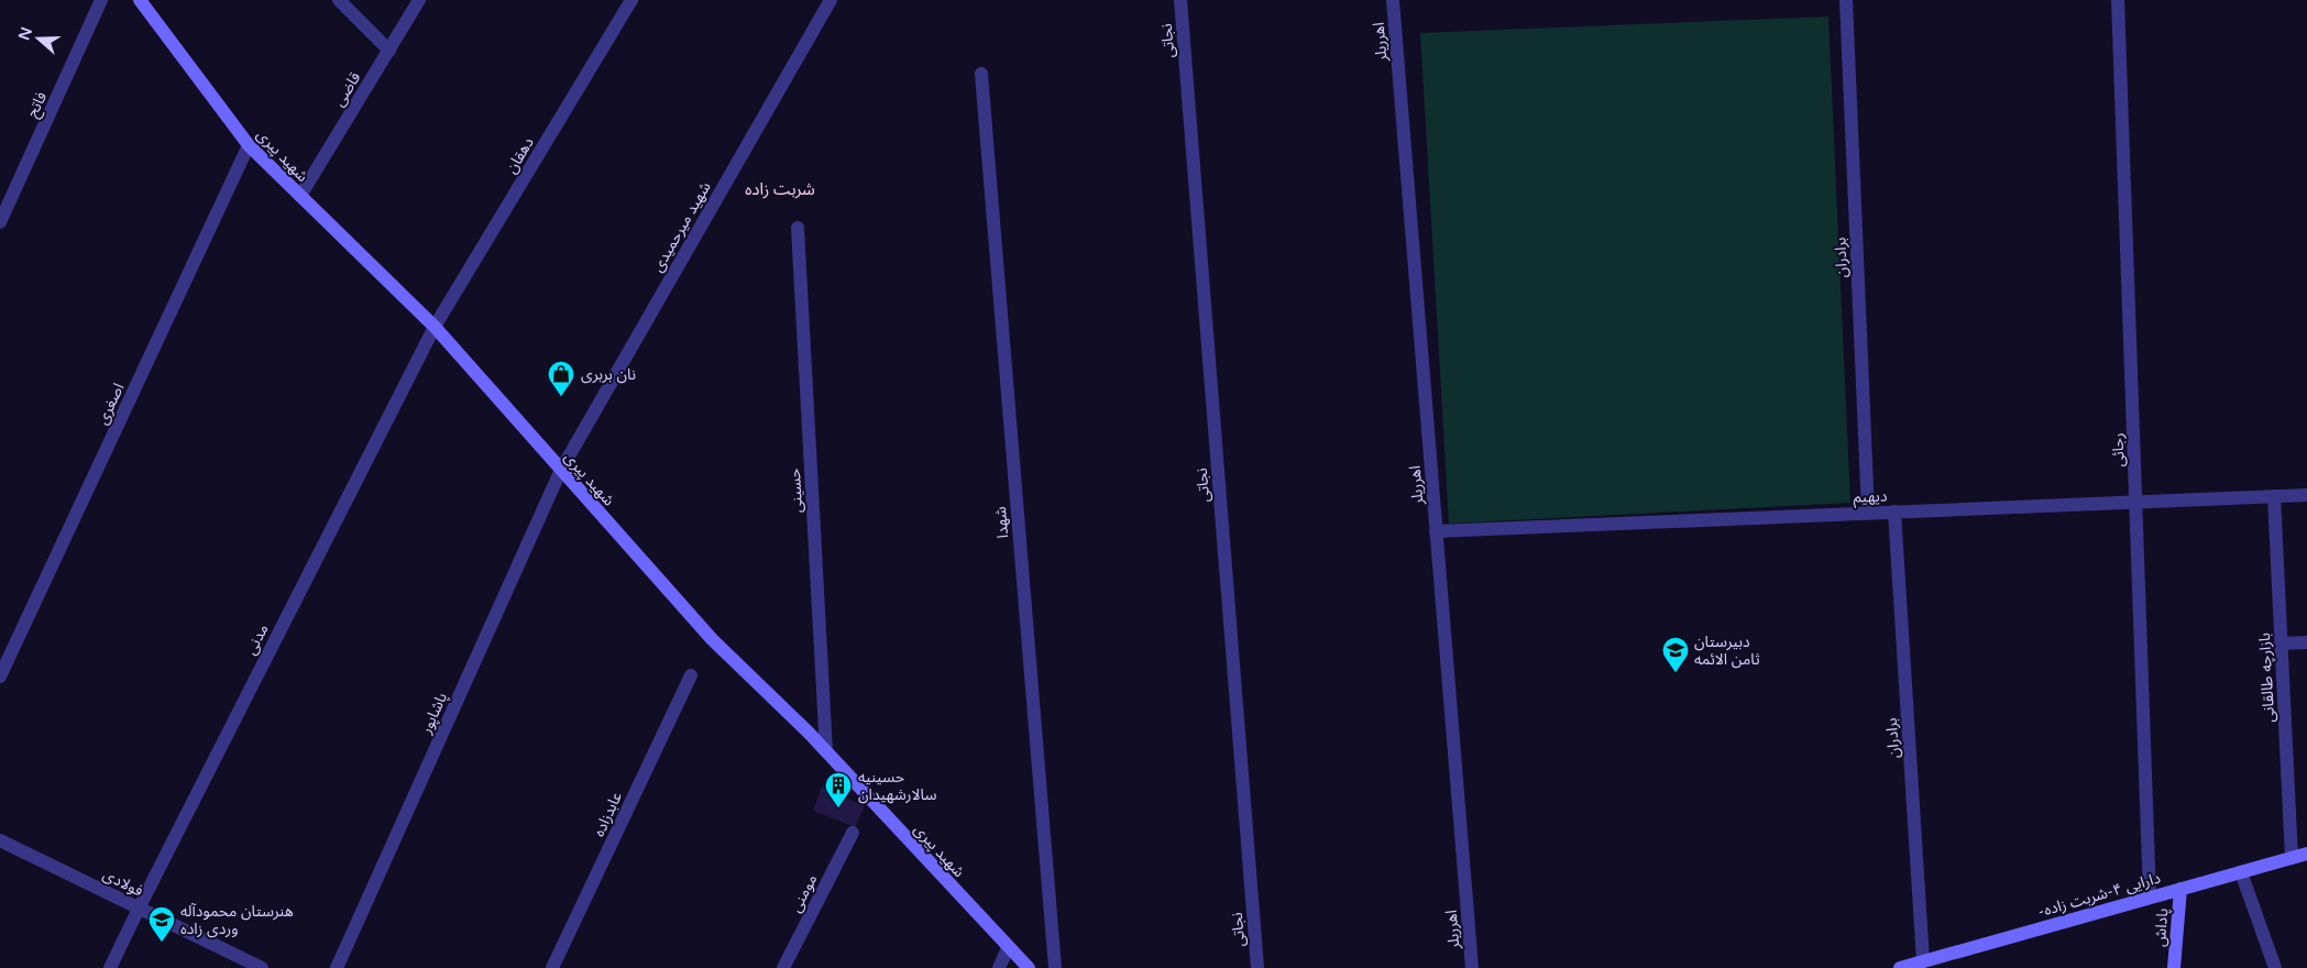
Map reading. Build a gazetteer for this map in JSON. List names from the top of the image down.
{
  "streets": {
    "street": [
      "نجاتی",
      "اهرریلر",
      "قاضی",
      "فاتح",
      "شهید پیری",
      "دهقان",
      "شهید میرحمیدی",
      "برادران",
      "اصغری",
      "رجائی",
      "حسینی",
      "دیهیم",
      "شهدا",
      "مدنی",
      "بازارچه طالقانی",
      "پاشاپور",
      "عابدزاده",
      "فولادی",
      "مومنی",
      "-دارایی ۴-شربت زاده",
      "پاداش"
    ]
  },
  "crossings": [
    ["اهرریلر", "دیهیم"],
    ["قاضی", "شهید پیری"],
    ["شهید پیری", "دهقان"],
    ["شهید پیری", "شهید میرحمیدی"],
    ["شهید پیری", "اصغری"],
    ["شهید پیری", "حسینی"],
    ["شهید پیری", "مدنی"],
    ["شهید پیری", "پاشاپور"],
    ["دهقان", "مدنی"],
    ["شهید میرحمیدی", "پاشاپور"],
    ["برادران", "دیهیم"],
    ["برادران", "-دارایی ۴-شربت زاده"],
    ["رجائی", "دیهیم"],
    ["رجائی", "-دارایی ۴-شربت زاده"],
    ["دیهیم", "بازارچه طالقانی"],
    ["مدنی", "فولادی"],
    ["بازارچه طالقانی", "-دارایی ۴-شربت زاده"],
    ["-دارایی ۴-شربت زاده", "پاداش"]
  ],
  "districts": ["شربت زاده"],
  "places": {
    "shop": ["نان بربری"],
    "school or university": ["دبیرستان ثامن الائمه", "هنرستان محمودآله وردی زاده"],
    "building": ["حسینیه سالارشهیدان"]
  },
  "north": "left"
}
